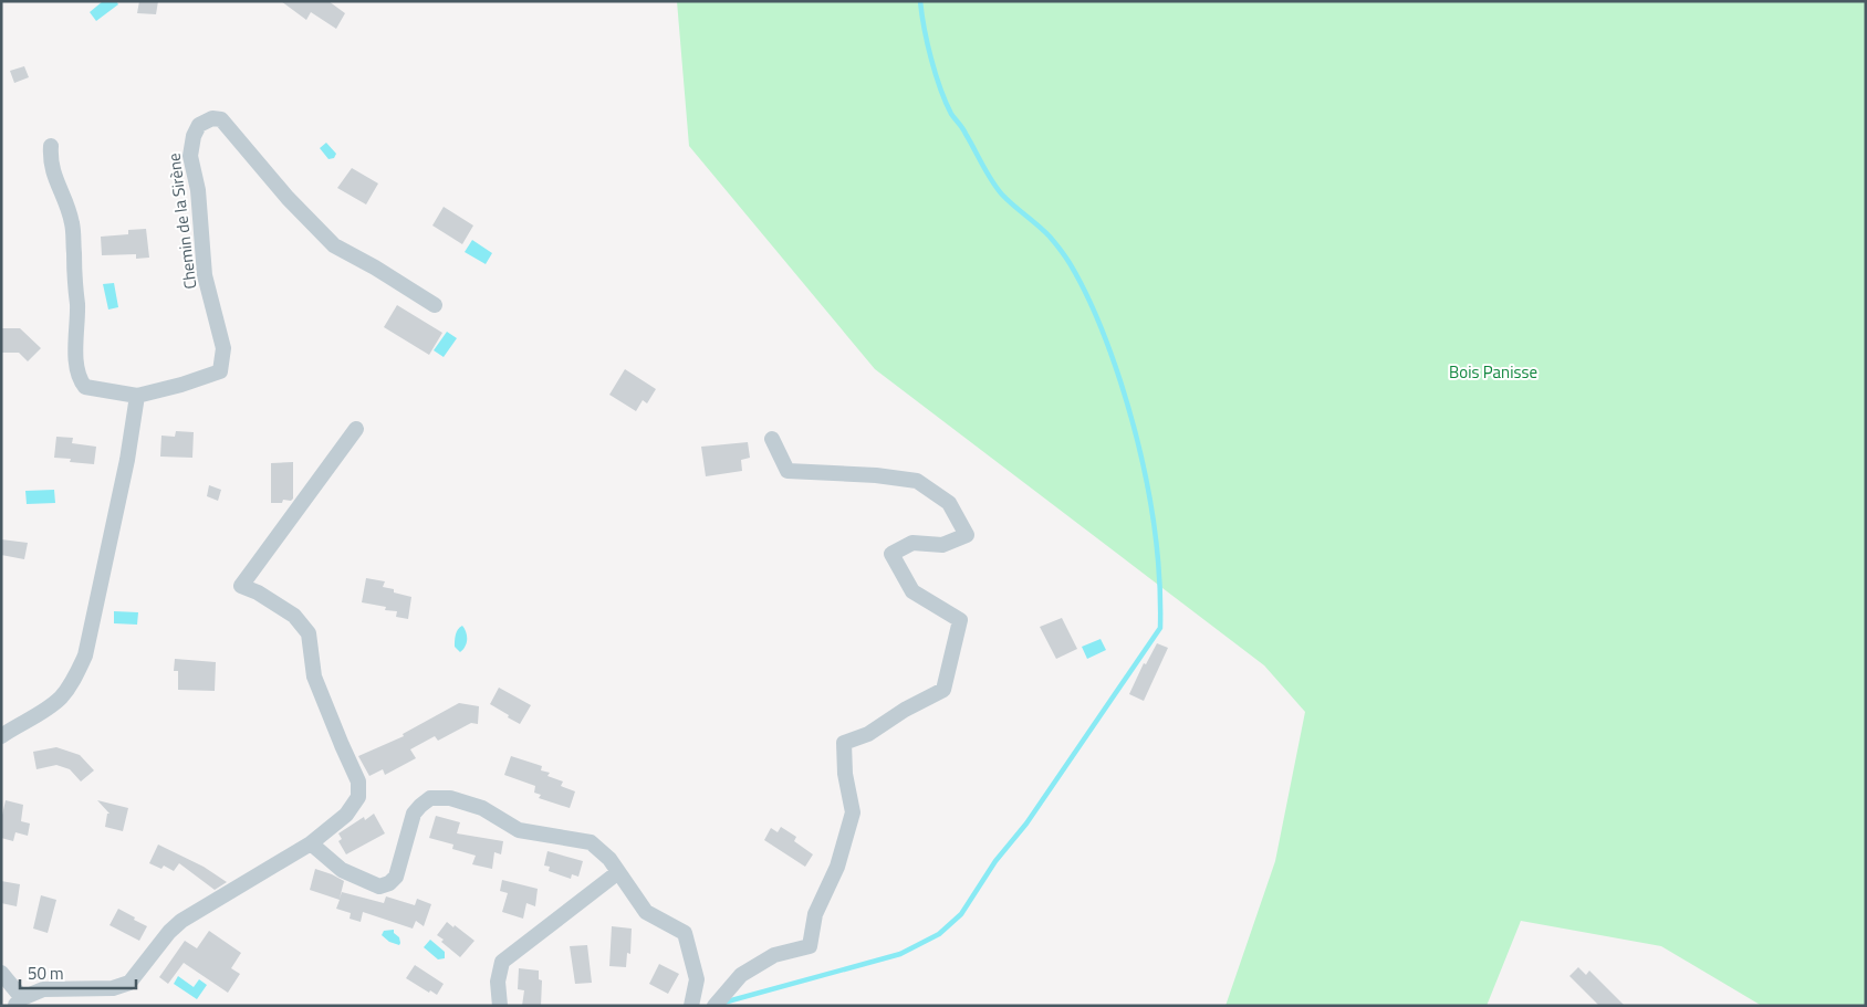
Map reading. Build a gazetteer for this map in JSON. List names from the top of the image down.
{
  "streets": {
    "street": ["Chemin de la Sirène"]
  },
  "parks": ["Bois Panisse"],
  "scale_bar": "50 m"
}
